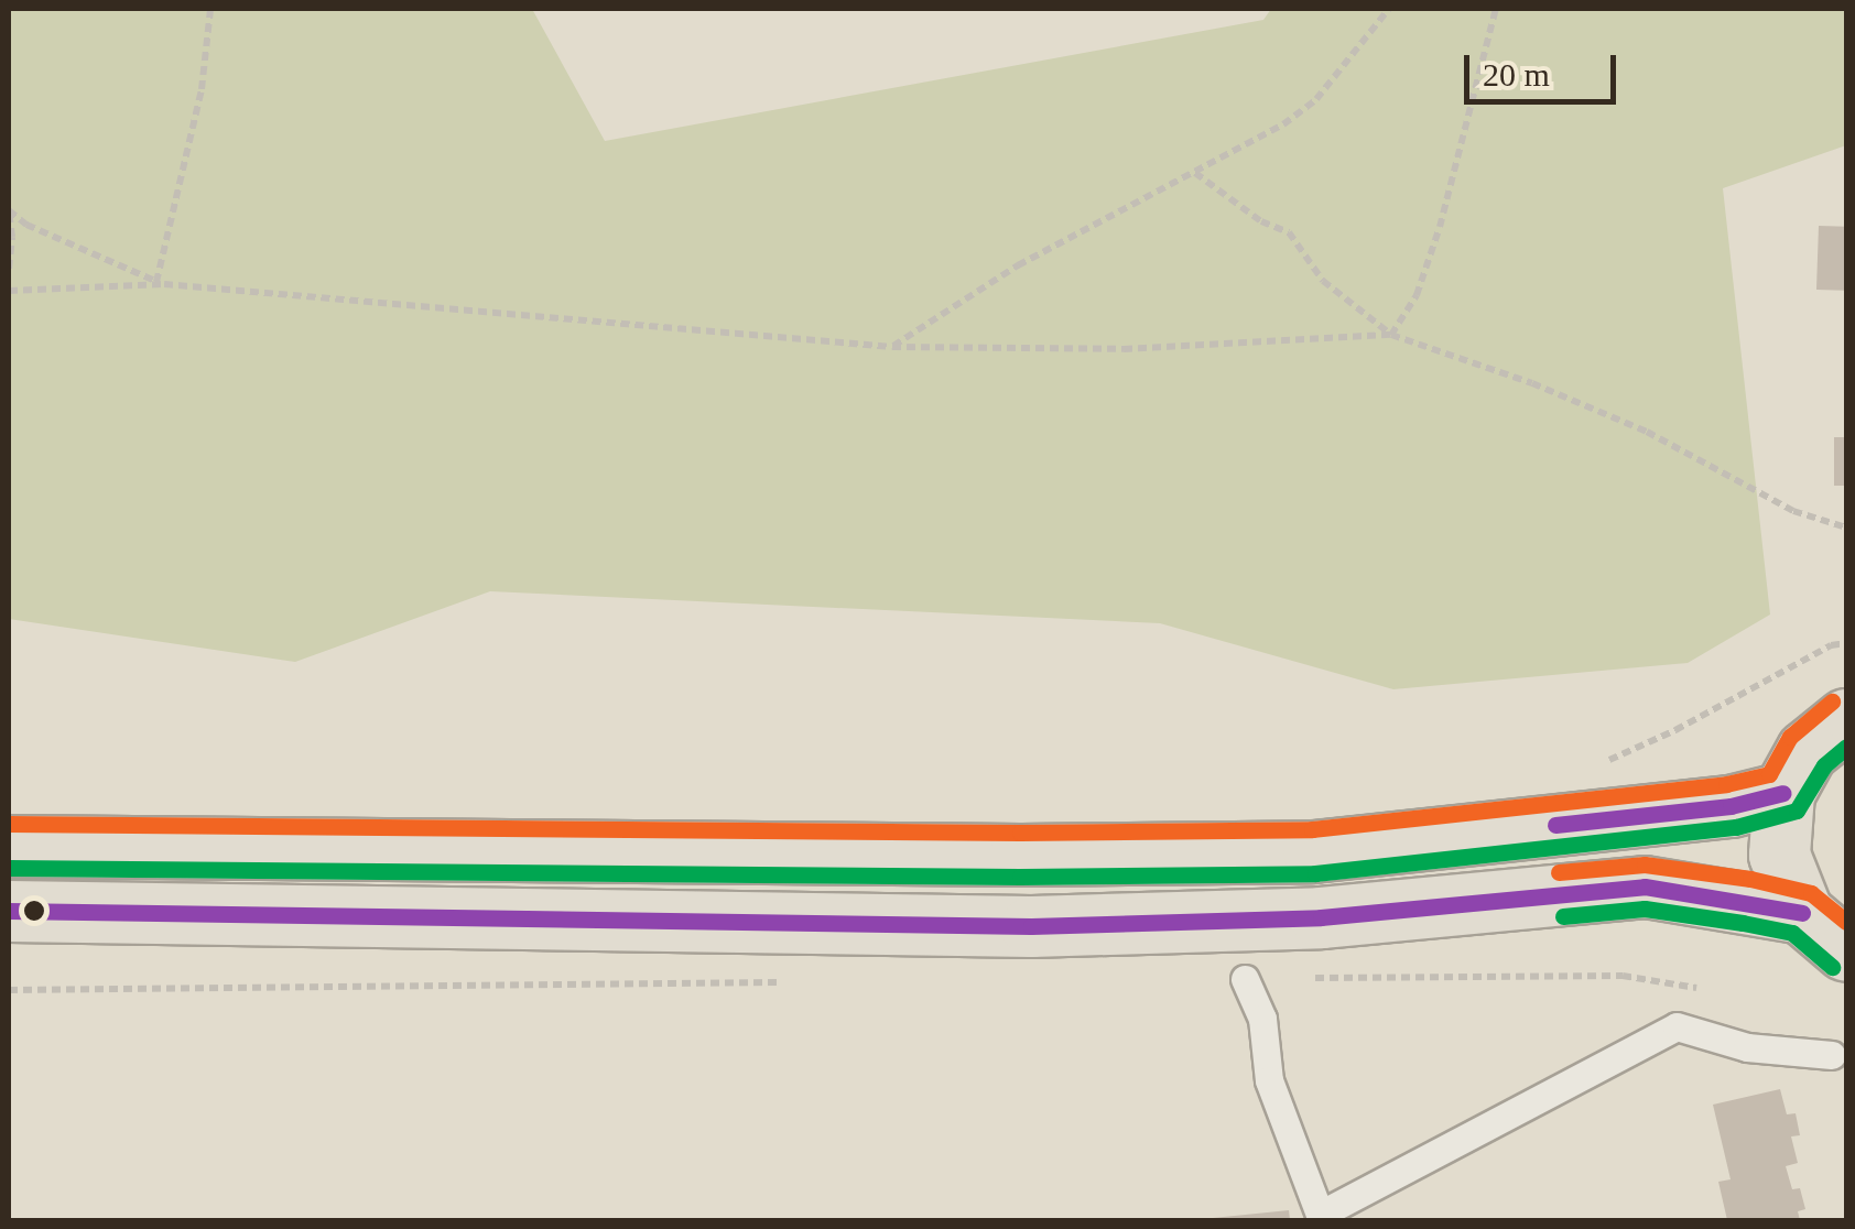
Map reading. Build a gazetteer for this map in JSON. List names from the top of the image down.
{
  "scale_bar": "20 m"
}
